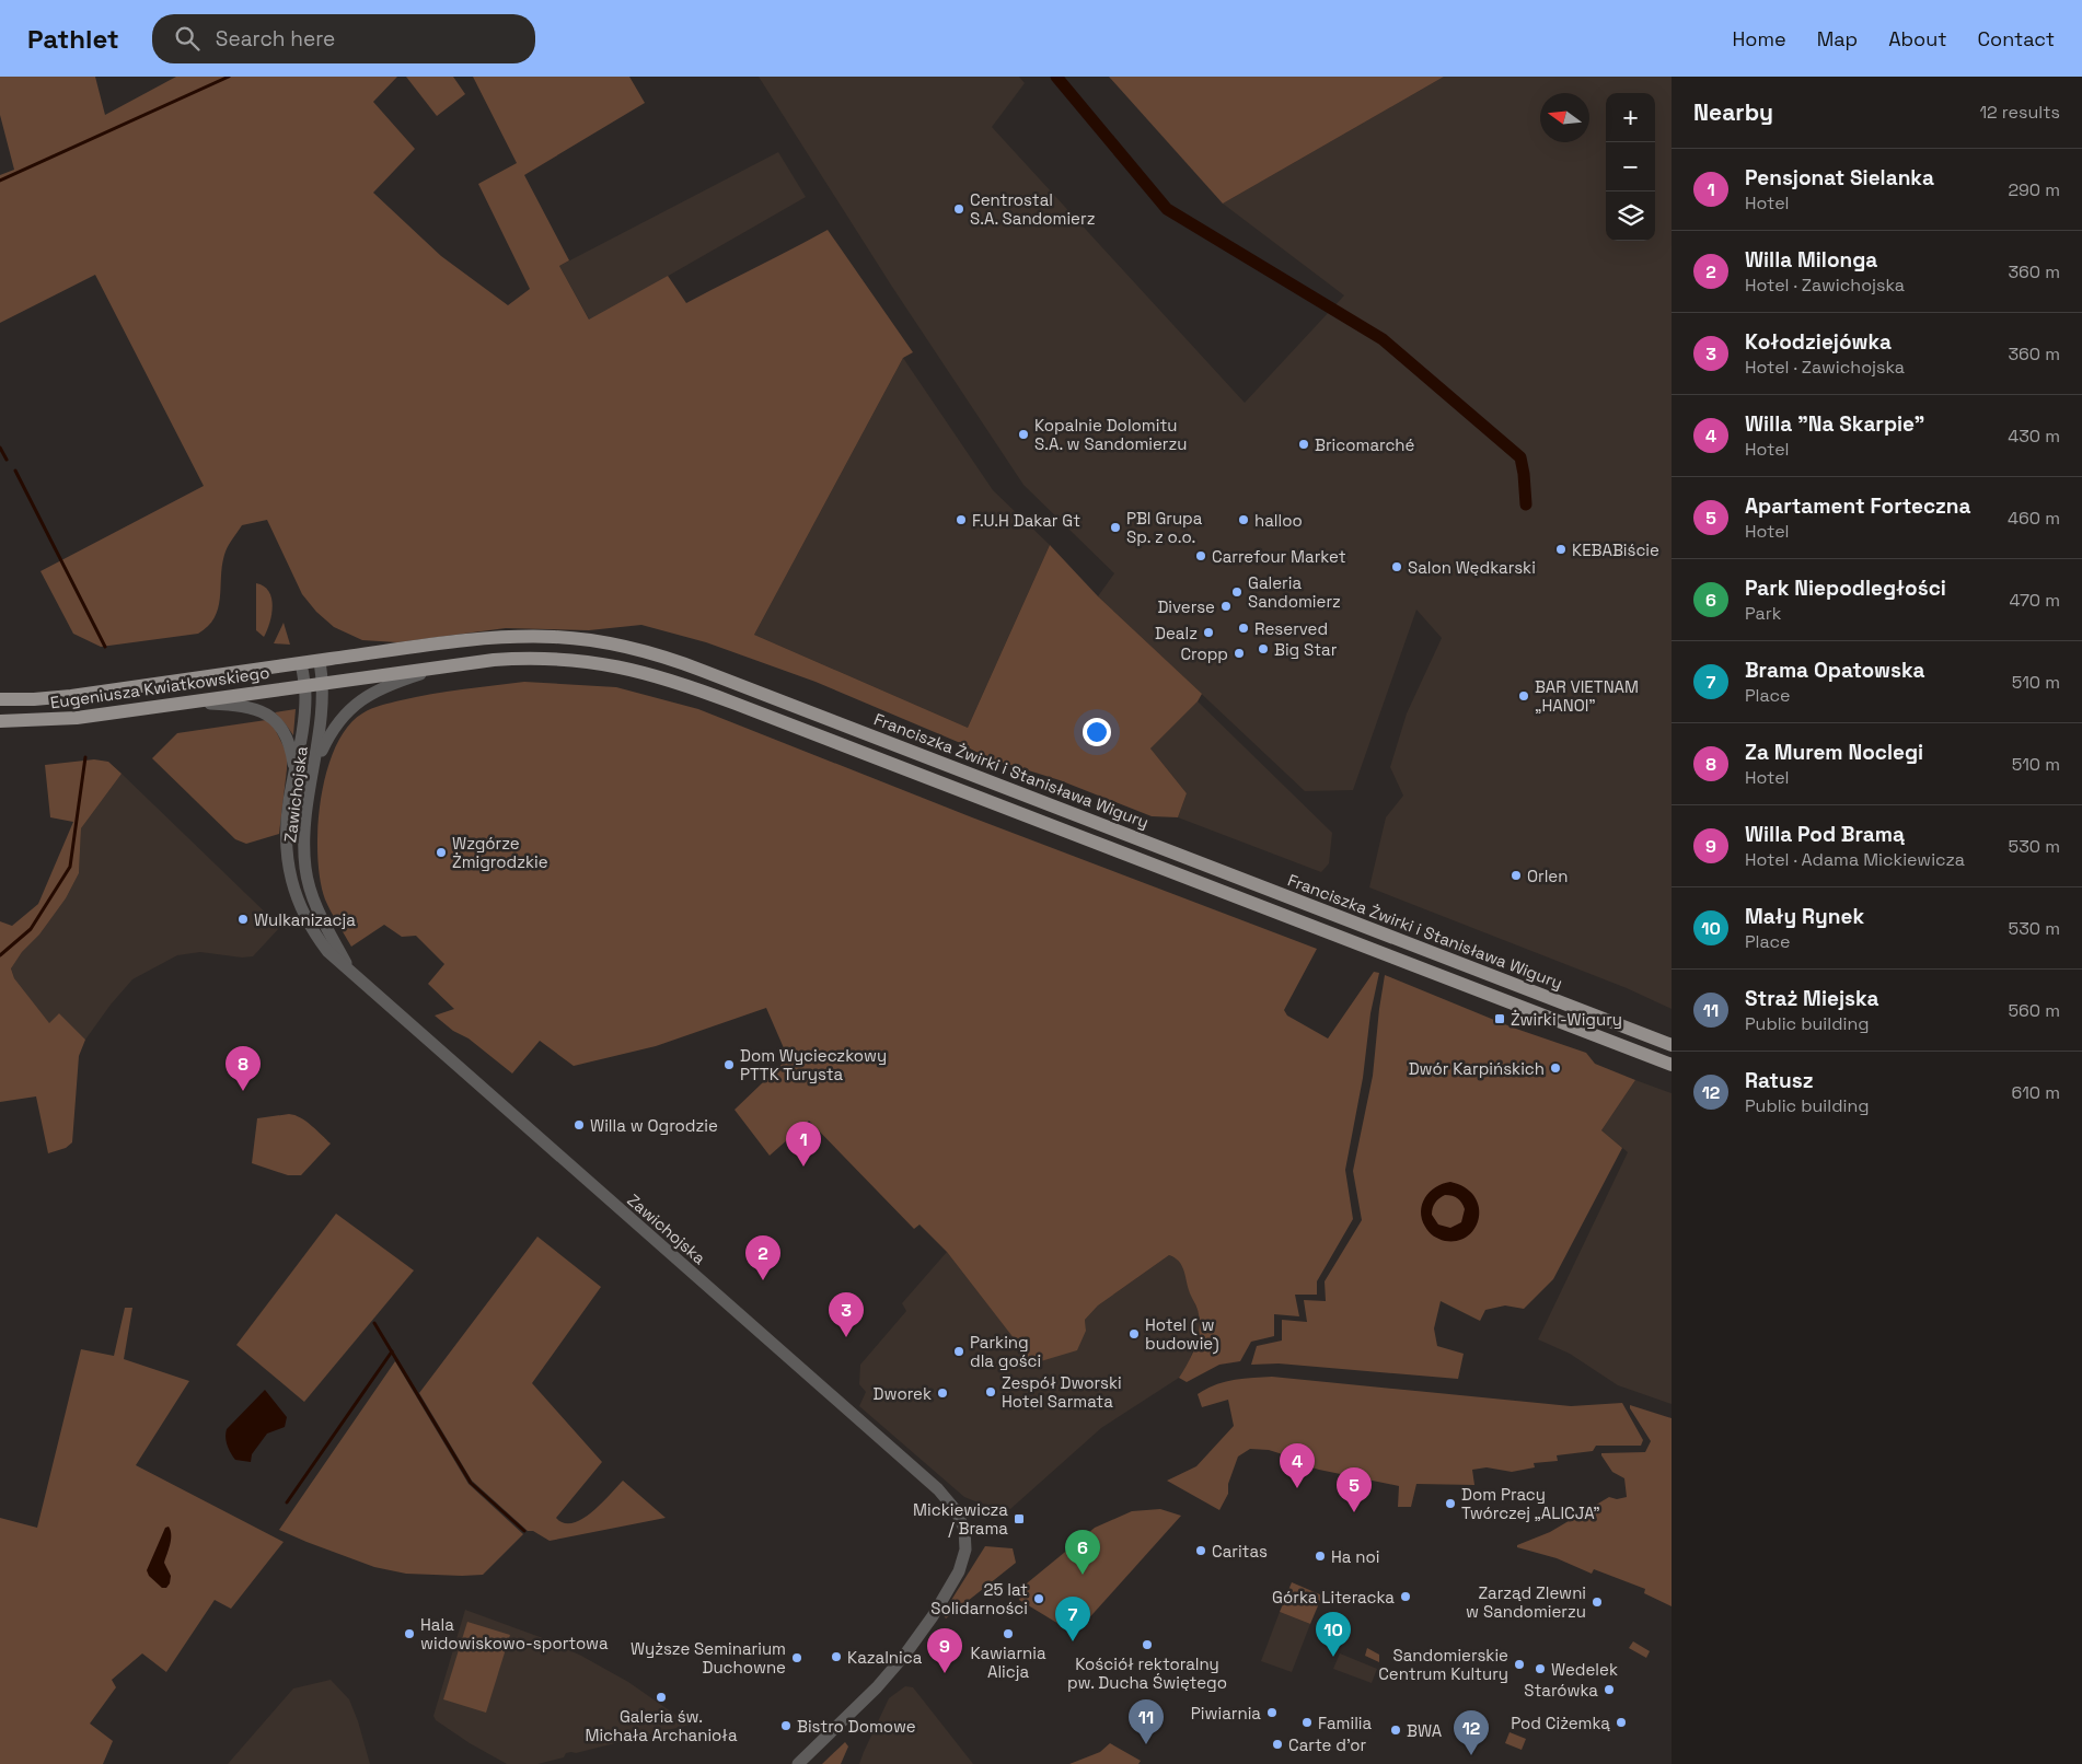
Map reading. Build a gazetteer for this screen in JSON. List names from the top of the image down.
{
  "streets": {
    "main road": ["Eugeniusza Kwiatkowskiego", "Franciszka Żwirki i Stanisława Wigury"],
    "street": ["Zawichojska"]
  },
  "crossings": [
    ["Eugeniusza Kwiatkowskiego", "Franciszka Żwirki i Stanisława Wigury"],
    ["Eugeniusza Kwiatkowskiego", "Zawichojska"],
    ["Franciszka Żwirki i Stanisława Wigury", "Zawichojska"]
  ],
  "places": {
    "other": [
      "Centrostal S.A. Sandomierz",
      "Kopalnie Dolomitu S.A. w Sandomierzu",
      "Bricomarché",
      "F.U.H Dakar Gt",
      "halloo",
      "PBI Grupa Sp. z o.o.",
      "KEBABiście",
      "Carrefour Market",
      "Salon Wędkarski",
      "Galeria Sandomierz",
      "Diverse",
      "Reserved",
      "Dealz",
      "Big Star",
      "Cropp",
      "BAR VIETNAM „HANOI”",
      "Wzgórze Żmigrodzkie",
      "Orlen",
      "Wulkanizacja",
      "Dom Wycieczkowy PTTK Turysta",
      "Dwór Karpińskich",
      "Willa w Ogrodzie",
      "Hotel ( w budowie)",
      "Parking dla gości",
      "Zespół Dworski Hotel Sarmata",
      "Dworek",
      "Dom Pracy Twórczej „ALICJA\"",
      "Caritas",
      "Ha noi",
      "Górka Literacka",
      "25 lat Solidarności",
      "Zarząd Zlewni w Sandomierzu",
      "Hala widowiskowo-sportowa",
      "Kawiarnia Alicja",
      "Kościół rektoralny pw. Ducha Świętego",
      "Kazalnica",
      "Wyższe Seminarium Duchowne",
      "Sandomierskie Centrum Kultury",
      "Wedelek",
      "Starówka",
      "Galeria św. Michała Archanioła",
      "Piwiarnia",
      "Familia",
      "Pod Ciżemką",
      "Bistro Domowe",
      "BWA",
      "Carte d'or"
    ],
    "transit": ["Żwirki -Wigury", "Mickiewicza / Brama"]
  },
  "north": "left",
  "page": {
    "header": "Pathlet",
    "search": "Search here",
    "nav": [
      "Home",
      "Map",
      "About",
      "Contact"
    ],
    "heading": ["Nearby", "12 results"],
    "map_buttons": ["+", "−"],
    "list": [
      {
        "mark": "1",
        "name": "Pensjonat Sielanka",
        "note": "Hotel",
        "value": "290 m"
      },
      {
        "mark": "2",
        "name": "Willa Milonga",
        "note": "Hotel · Zawichojska",
        "value": "360 m"
      },
      {
        "mark": "3",
        "name": "Kołodziejówka",
        "note": "Hotel · Zawichojska",
        "value": "360 m"
      },
      {
        "mark": "4",
        "name": "Willa \"Na Skarpie\"",
        "note": "Hotel",
        "value": "430 m"
      },
      {
        "mark": "5",
        "name": "Apartament Forteczna",
        "note": "Hotel",
        "value": "460 m"
      },
      {
        "mark": "6",
        "name": "Park Niepodległości",
        "note": "Park",
        "value": "470 m"
      },
      {
        "mark": "7",
        "name": "Brama Opatowska",
        "note": "Place",
        "value": "510 m"
      },
      {
        "mark": "8",
        "name": "Za Murem Noclegi",
        "note": "Hotel",
        "value": "510 m"
      },
      {
        "mark": "9",
        "name": "Willa Pod Bramą",
        "note": "Hotel · Adama Mickiewicza",
        "value": "530 m"
      },
      {
        "mark": "10",
        "name": "Mały Rynek",
        "note": "Place",
        "value": "530 m"
      },
      {
        "mark": "11",
        "name": "Straż Miejska",
        "note": "Public building",
        "value": "560 m"
      },
      {
        "mark": "12",
        "name": "Ratusz",
        "note": "Public building",
        "value": "610 m"
      }
    ],
    "pins": [
      "8",
      "1",
      "2",
      "3",
      "4",
      "5",
      "6",
      "7",
      "10",
      "9",
      "11",
      "12"
    ]
  }
}
